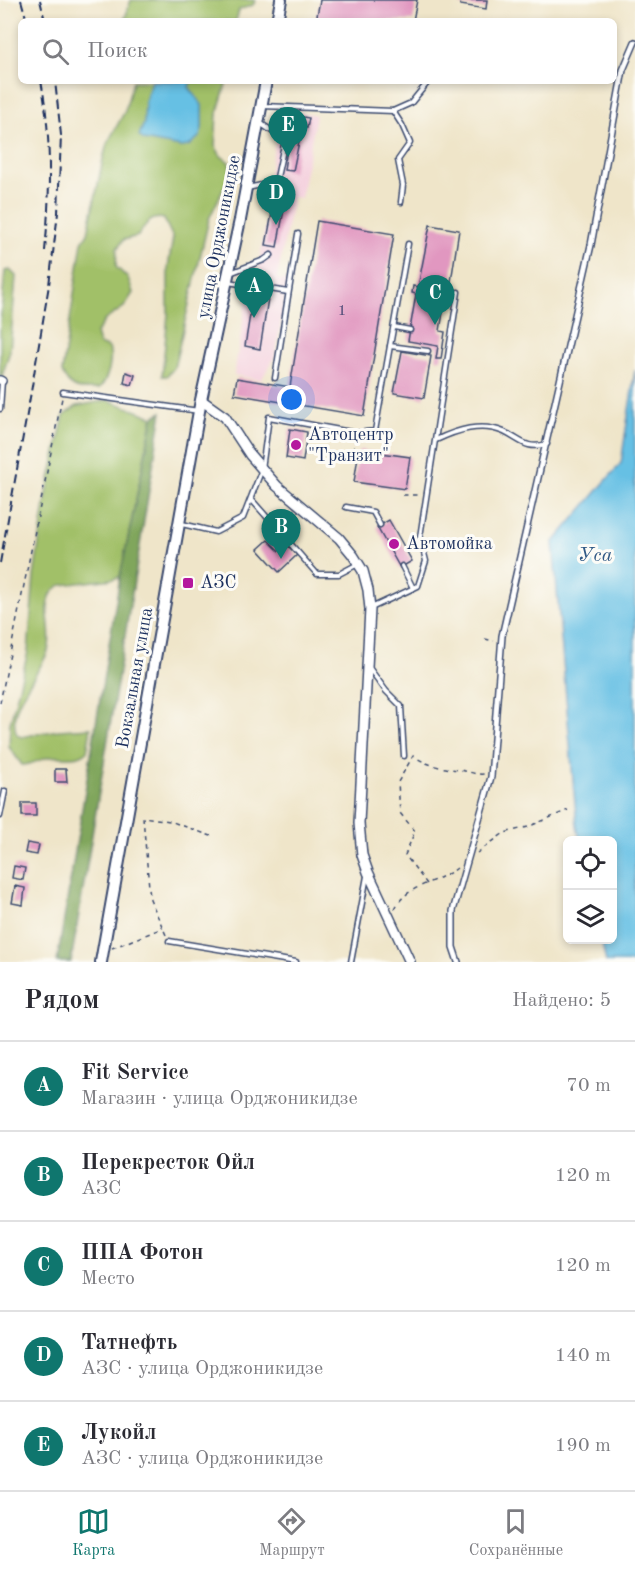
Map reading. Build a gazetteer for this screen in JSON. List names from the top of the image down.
{
  "streets": {
    "main road": ["улица Орджоникидзе", "Вокзальная улица"]
  },
  "crossings": [
    ["улица Орджоникидзе", "Вокзальная улица"]
  ],
  "water": ["Уса"],
  "places": {
    "other": ["Автоцентр \"Транзит\"", "Автомойка"],
    "transit": ["АЗС"]
  },
  "house_numbers": ["1"],
  "page": {
    "search": "Поиск",
    "pins": [
      "E",
      "D",
      "A",
      "C",
      "B"
    ],
    "heading": ["Рядом", "Найдено: 5"],
    "list": [
      {
        "mark": "A",
        "name": "Fit Service",
        "note": "Магазин · улица Орджоникидзе",
        "value": "70 m"
      },
      {
        "mark": "B",
        "name": "Перекресток Ойл",
        "note": "АЗС",
        "value": "120 m"
      },
      {
        "mark": "C",
        "name": "ППА Фотон",
        "note": "Место",
        "value": "120 m"
      },
      {
        "mark": "D",
        "name": "Татнефть",
        "note": "АЗС · улица Орджоникидзе",
        "value": "140 m"
      },
      {
        "mark": "E",
        "name": "Лукойл",
        "note": "АЗС · улица Орджоникидзе",
        "value": "190 m"
      }
    ],
    "nav": ["Карта", "Маршрут", "Сохранённые"]
  }
}
